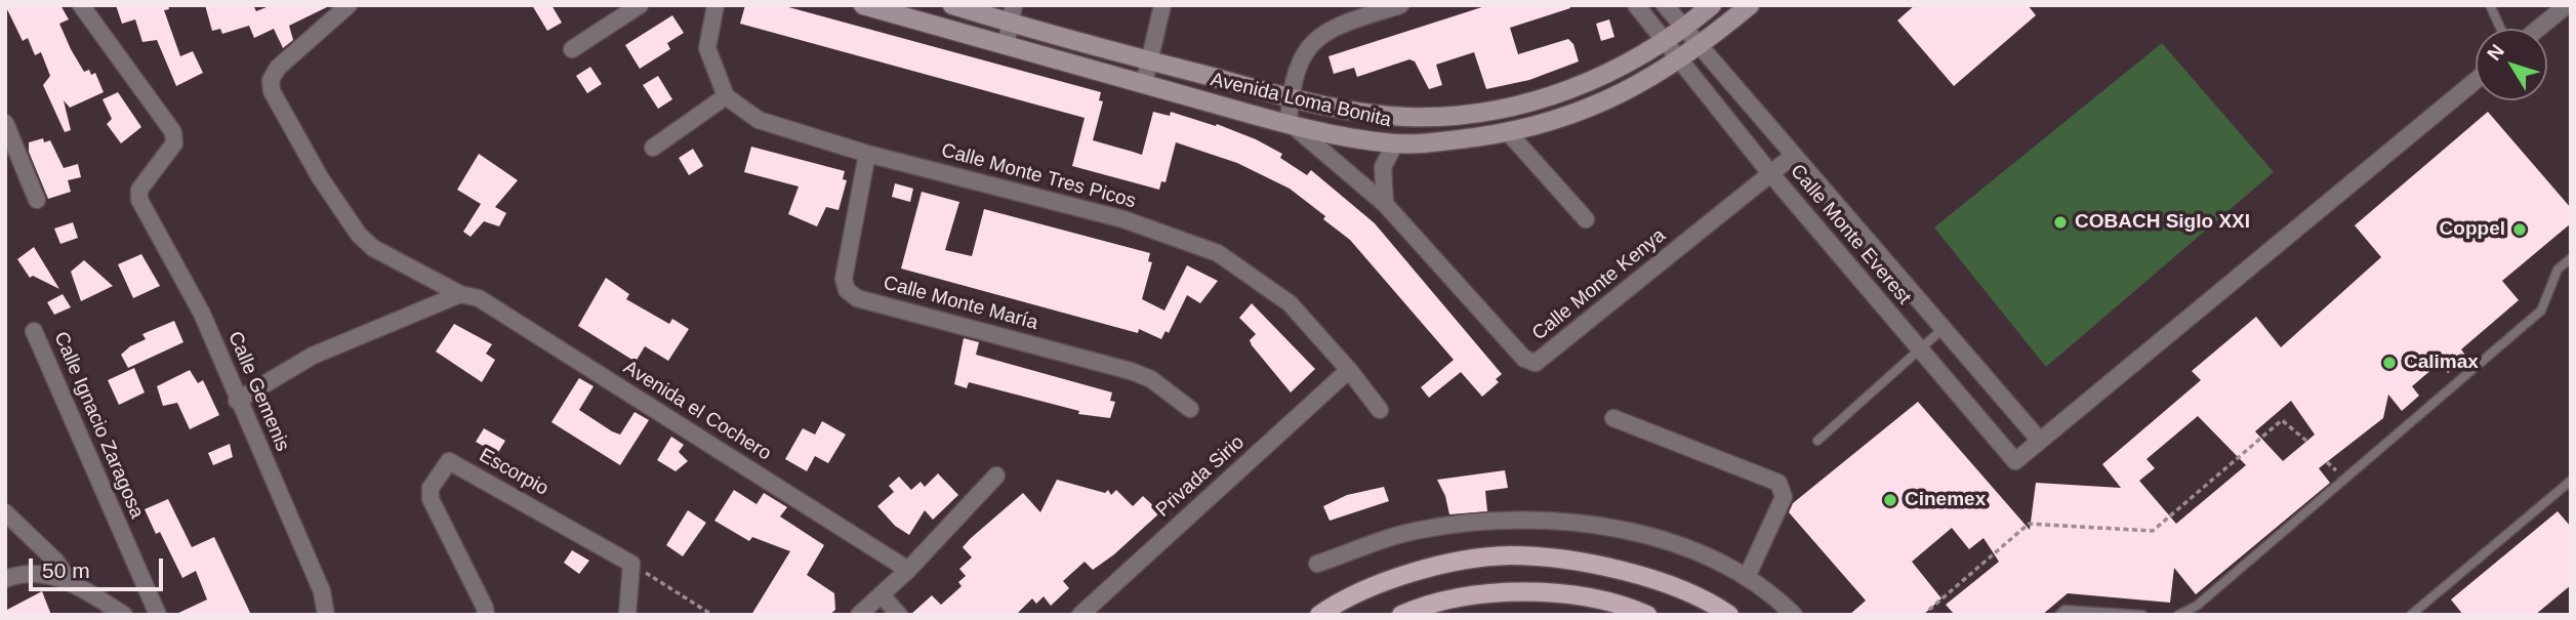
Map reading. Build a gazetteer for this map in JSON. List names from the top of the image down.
{
  "streets": {
    "main road": ["Avenida Loma Bonita"],
    "street": [
      "Calle Monte Tres Picos",
      "Calle Monte Everest",
      "Calle Monte Kenya",
      "Calle Monte María",
      "Calle Gemenis",
      "Avenida el Cochero",
      "Calle Ignacio Zaragosa",
      "Escorpio",
      "Privada Sirio"
    ]
  },
  "crossings": [
    ["Avenida Loma Bonita", "Calle Monte Everest"],
    ["Avenida Loma Bonita", "Calle Monte Kenya"],
    ["Calle Monte Tres Picos", "Calle Monte María"],
    ["Calle Monte Tres Picos", "Privada Sirio"],
    ["Calle Monte Everest", "Calle Monte Kenya"]
  ],
  "places": [
    "COBACH Siglo XXI",
    "Coppel",
    "Calimax",
    "Cinemex"
  ],
  "scale_bar": "50 m",
  "north": "top left"
}
